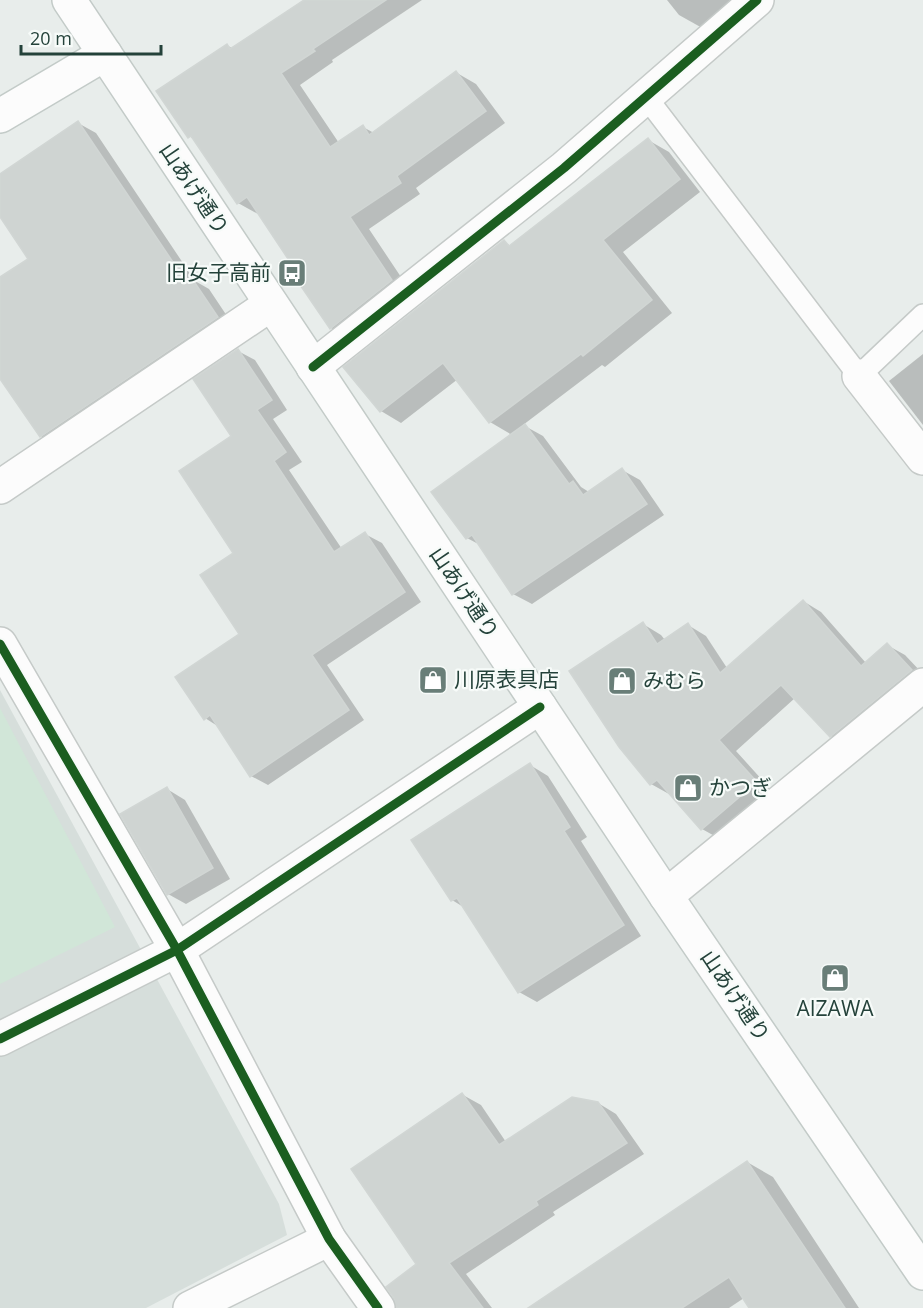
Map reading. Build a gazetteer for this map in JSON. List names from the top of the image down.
{
  "streets": {
    "street": ["山あげ通り"]
  },
  "places": {
    "bus stop": ["旧女子高前"],
    "shop": [
      "川原表具店",
      "みむら",
      "かつぎ",
      "AIZAWA"
    ]
  },
  "scale_bar": "20 m"
}
